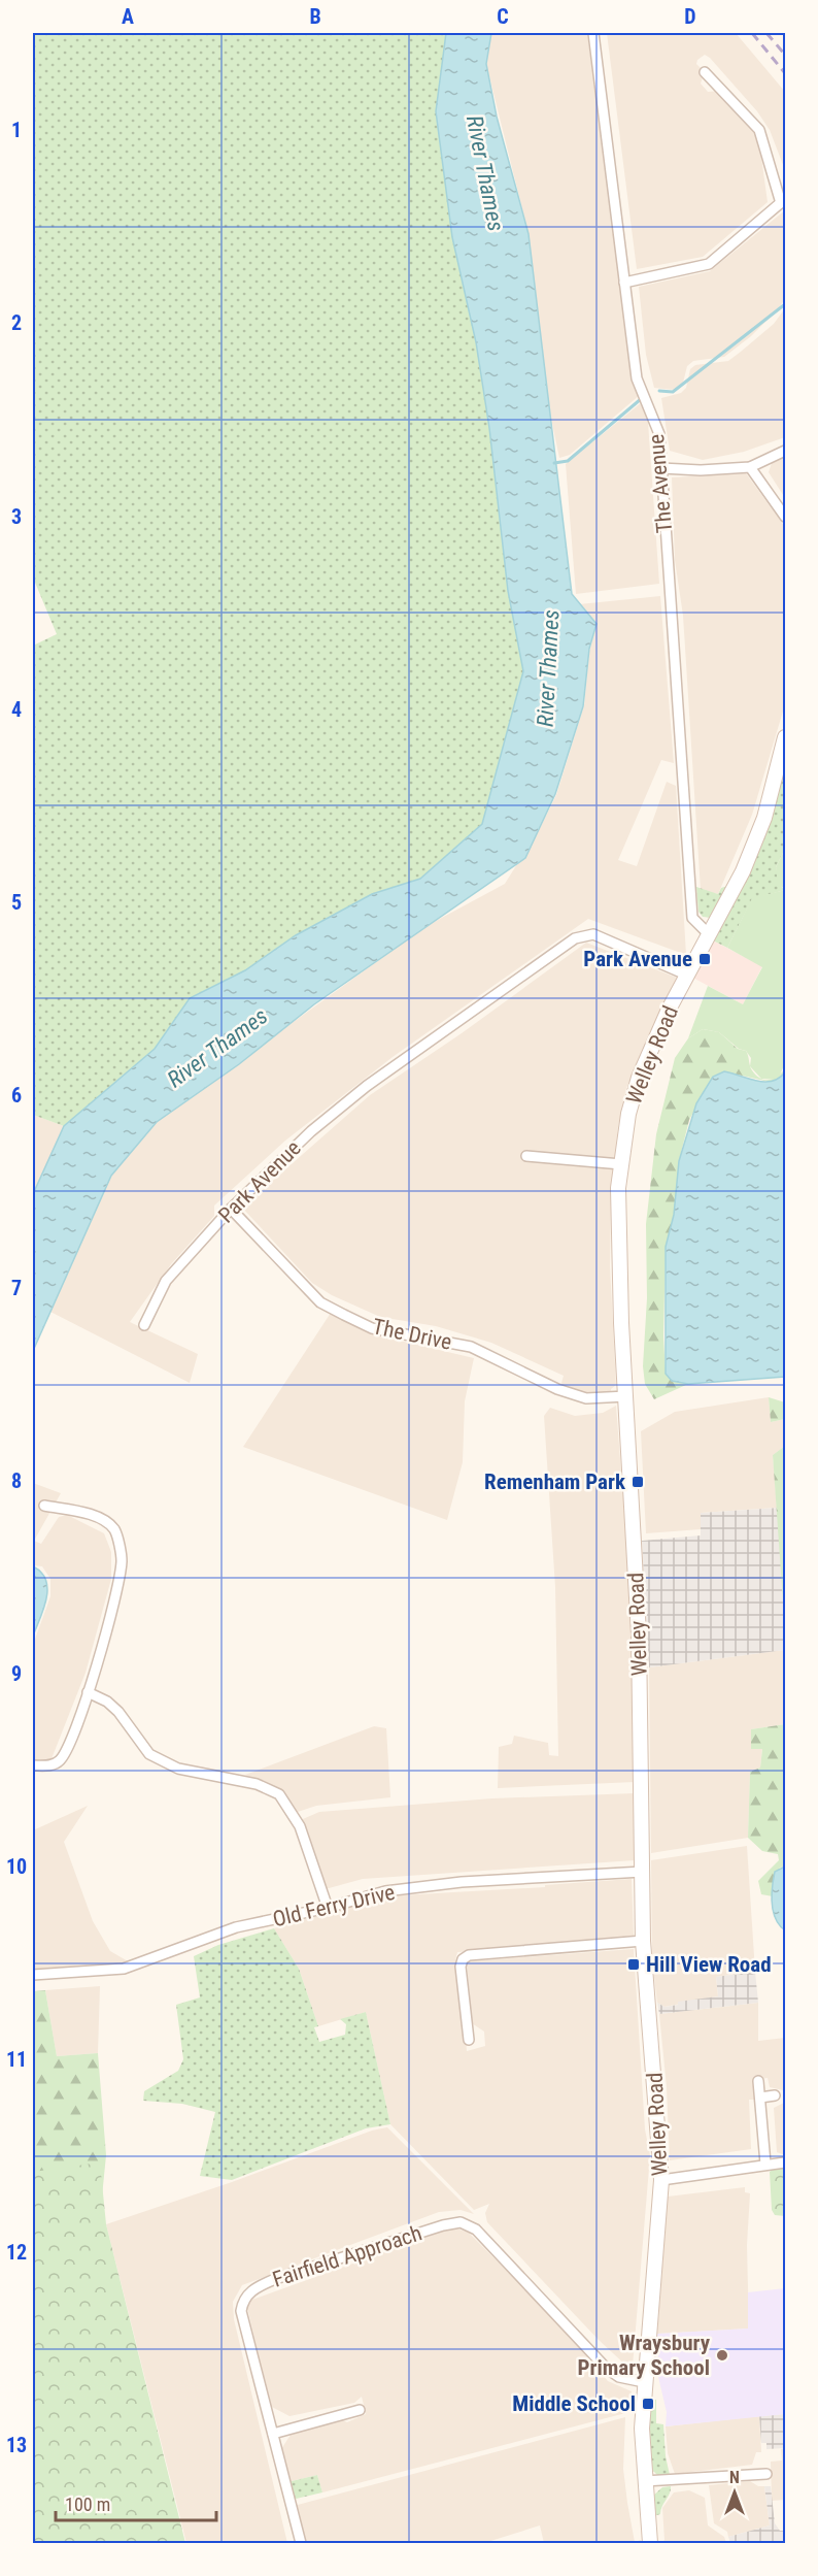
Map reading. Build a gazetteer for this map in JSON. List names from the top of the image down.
{
  "streets": {
    "main road": ["Welley Road"],
    "street": [
      "The Avenue",
      "Park Avenue",
      "The Drive",
      "Old Ferry Drive",
      "Fairfield Approach"
    ]
  },
  "crossings": [
    ["The Avenue", "Welley Road"],
    ["Welley Road", "Park Avenue"],
    ["Welley Road", "The Drive"],
    ["Welley Road", "Old Ferry Drive"],
    ["Welley Road", "Fairfield Approach"],
    ["Park Avenue", "The Drive"]
  ],
  "water": ["River Thames"],
  "places": {
    "transit": [
      "Park Avenue",
      "Remenham Park",
      "Hill View Road",
      "Middle School"
    ],
    "other": ["Wraysbury Primary School"]
  },
  "scale_bar": "100 m",
  "north": "top",
  "grid": {
    "columns": [
      "A",
      "B",
      "C",
      "D"
    ],
    "rows": [
      "1",
      "2",
      "3",
      "4",
      "5",
      "6",
      "7",
      "8",
      "9",
      "10",
      "11",
      "12",
      "13"
    ]
  }
}
